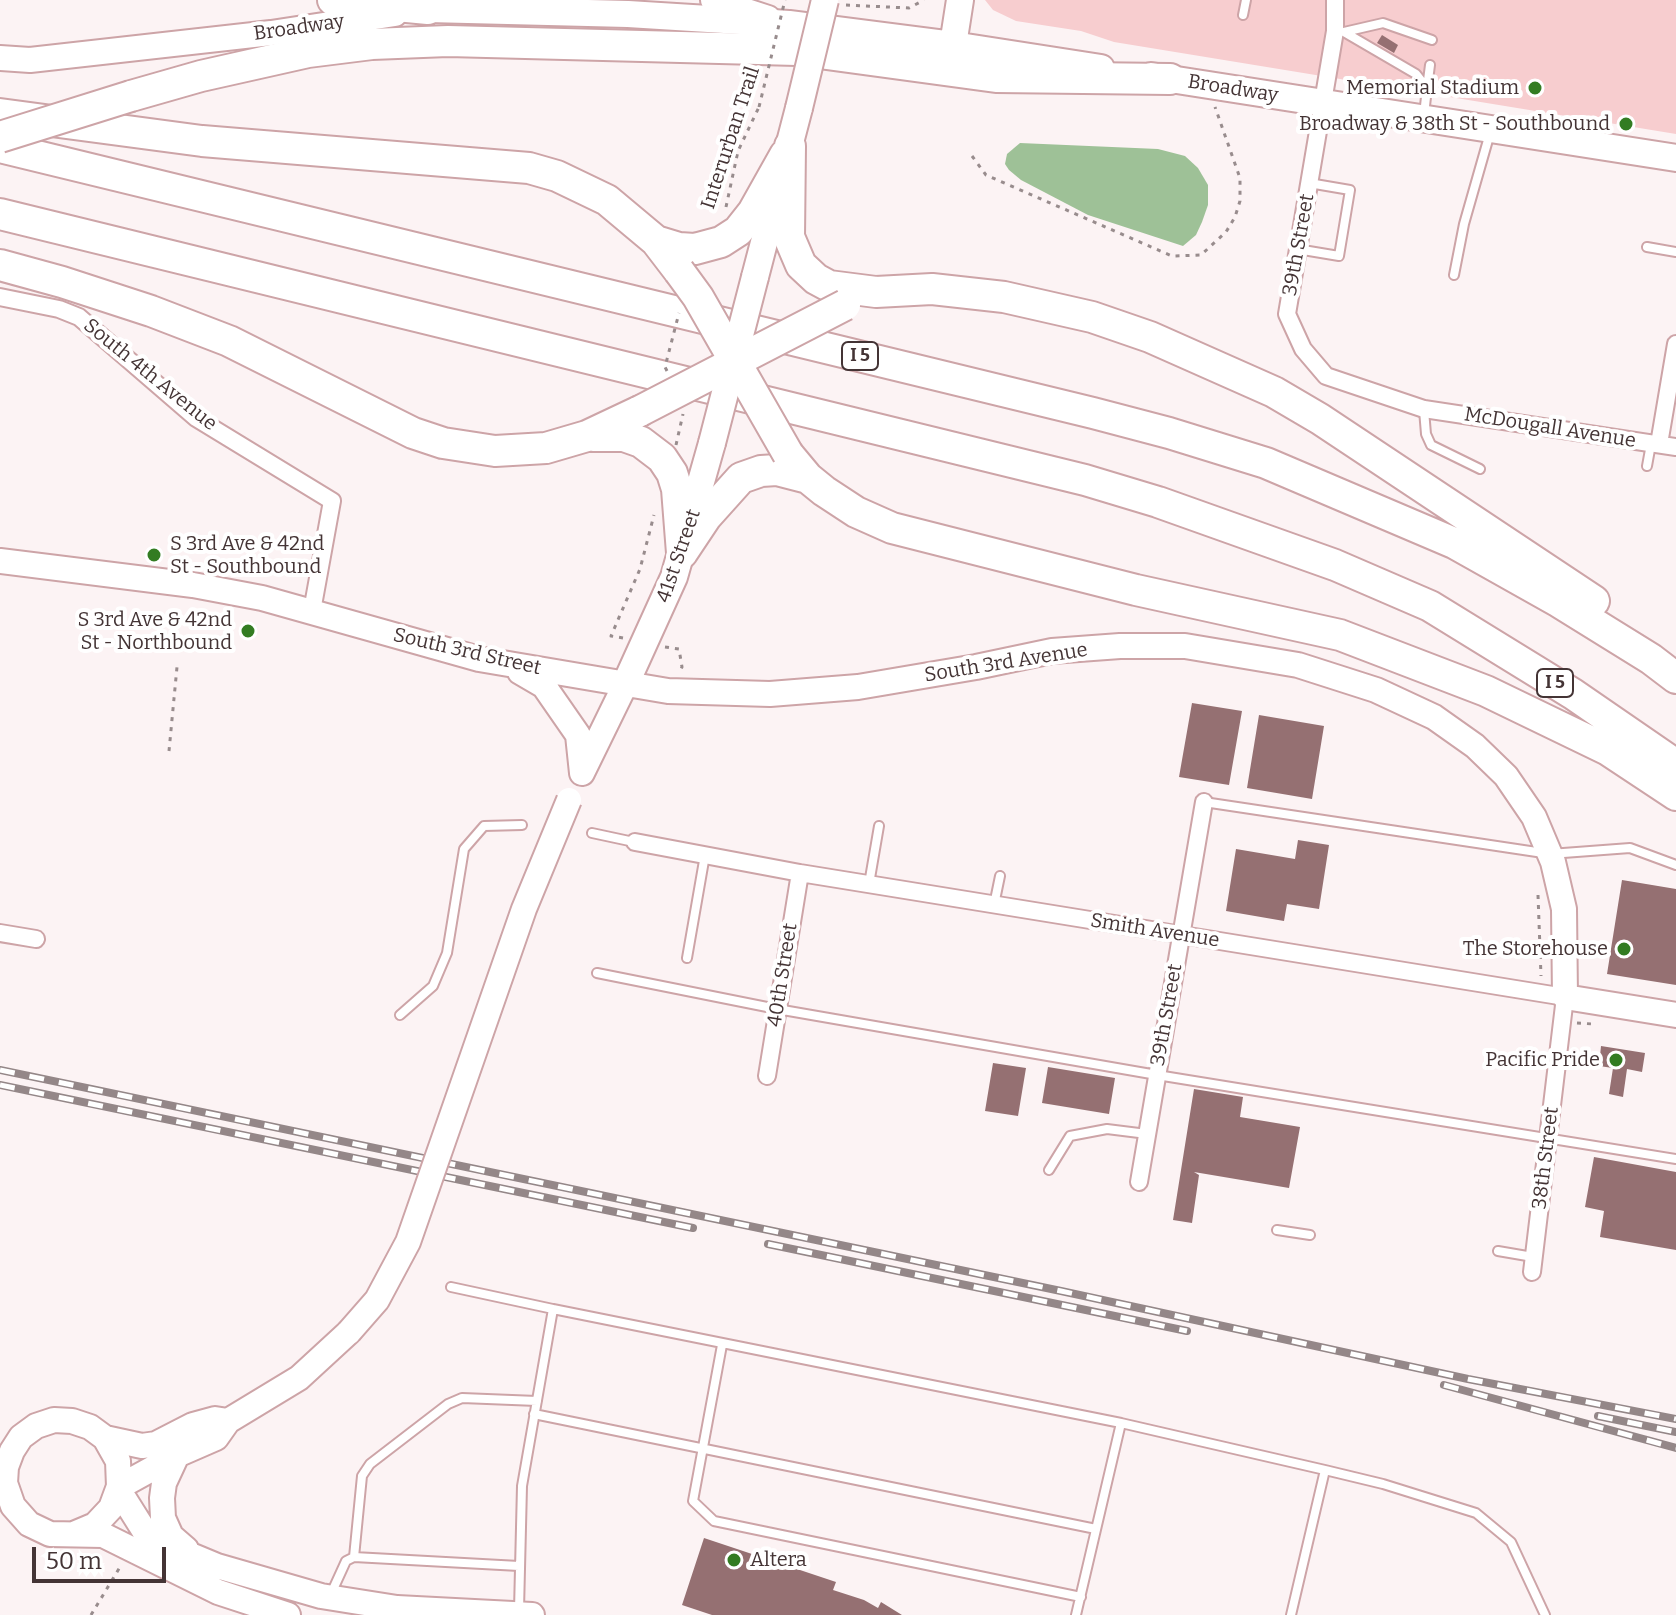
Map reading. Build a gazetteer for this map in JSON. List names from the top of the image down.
{
  "streets": {
    "highway": ["I 5"],
    "main road": ["Broadway", "41st Street"],
    "street": [
      "39th Street",
      "South 4th Avenue",
      "McDougall Avenue",
      "South 3rd Street",
      "South 3rd Avenue",
      "Smith Avenue",
      "40th Street",
      "38th Street"
    ],
    "path": ["Interurban Trail"]
  },
  "crossings": [
    ["Broadway", "Interurban Trail"],
    ["Broadway", "39th Street"],
    ["39th Street", "McDougall Avenue"],
    ["39th Street", "Smith Avenue"],
    ["South 4th Avenue", "South 3rd Street"],
    ["41st Street", "South 3rd Street"],
    ["41st Street", "South 3rd Avenue"],
    ["South 3rd Street", "South 3rd Avenue"],
    ["South 3rd Avenue", "Smith Avenue"],
    ["South 3rd Avenue", "38th Street"],
    ["Smith Avenue", "40th Street"],
    ["Smith Avenue", "38th Street"]
  ],
  "places": [
    "Memorial Stadium",
    "Broadway & 38th St - Southbound",
    "S 3rd Ave & 42nd St - Southbound",
    "S 3rd Ave & 42nd St - Northbound",
    "The Storehouse",
    "Pacific Pride",
    "Altera"
  ],
  "scale_bar": "50 m"
}
